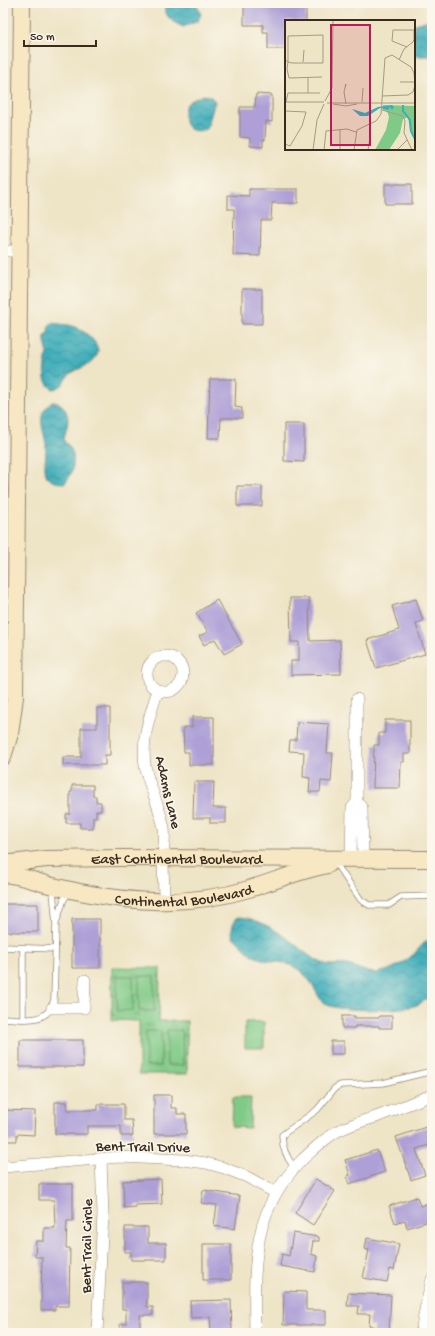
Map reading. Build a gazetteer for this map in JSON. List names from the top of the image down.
{
  "streets": {
    "main road": ["East Continental Boulevard", "Continental Boulevard"],
    "street": ["Adams Lane", "Bent Trail Drive", "Bent Trail Circle"]
  },
  "crossings": [
    ["Adams Lane", "East Continental Boulevard"],
    ["Adams Lane", "Continental Boulevard"],
    ["East Continental Boulevard", "Continental Boulevard"],
    ["Bent Trail Drive", "Bent Trail Circle"]
  ],
  "scale_bar": "50 m"
}
